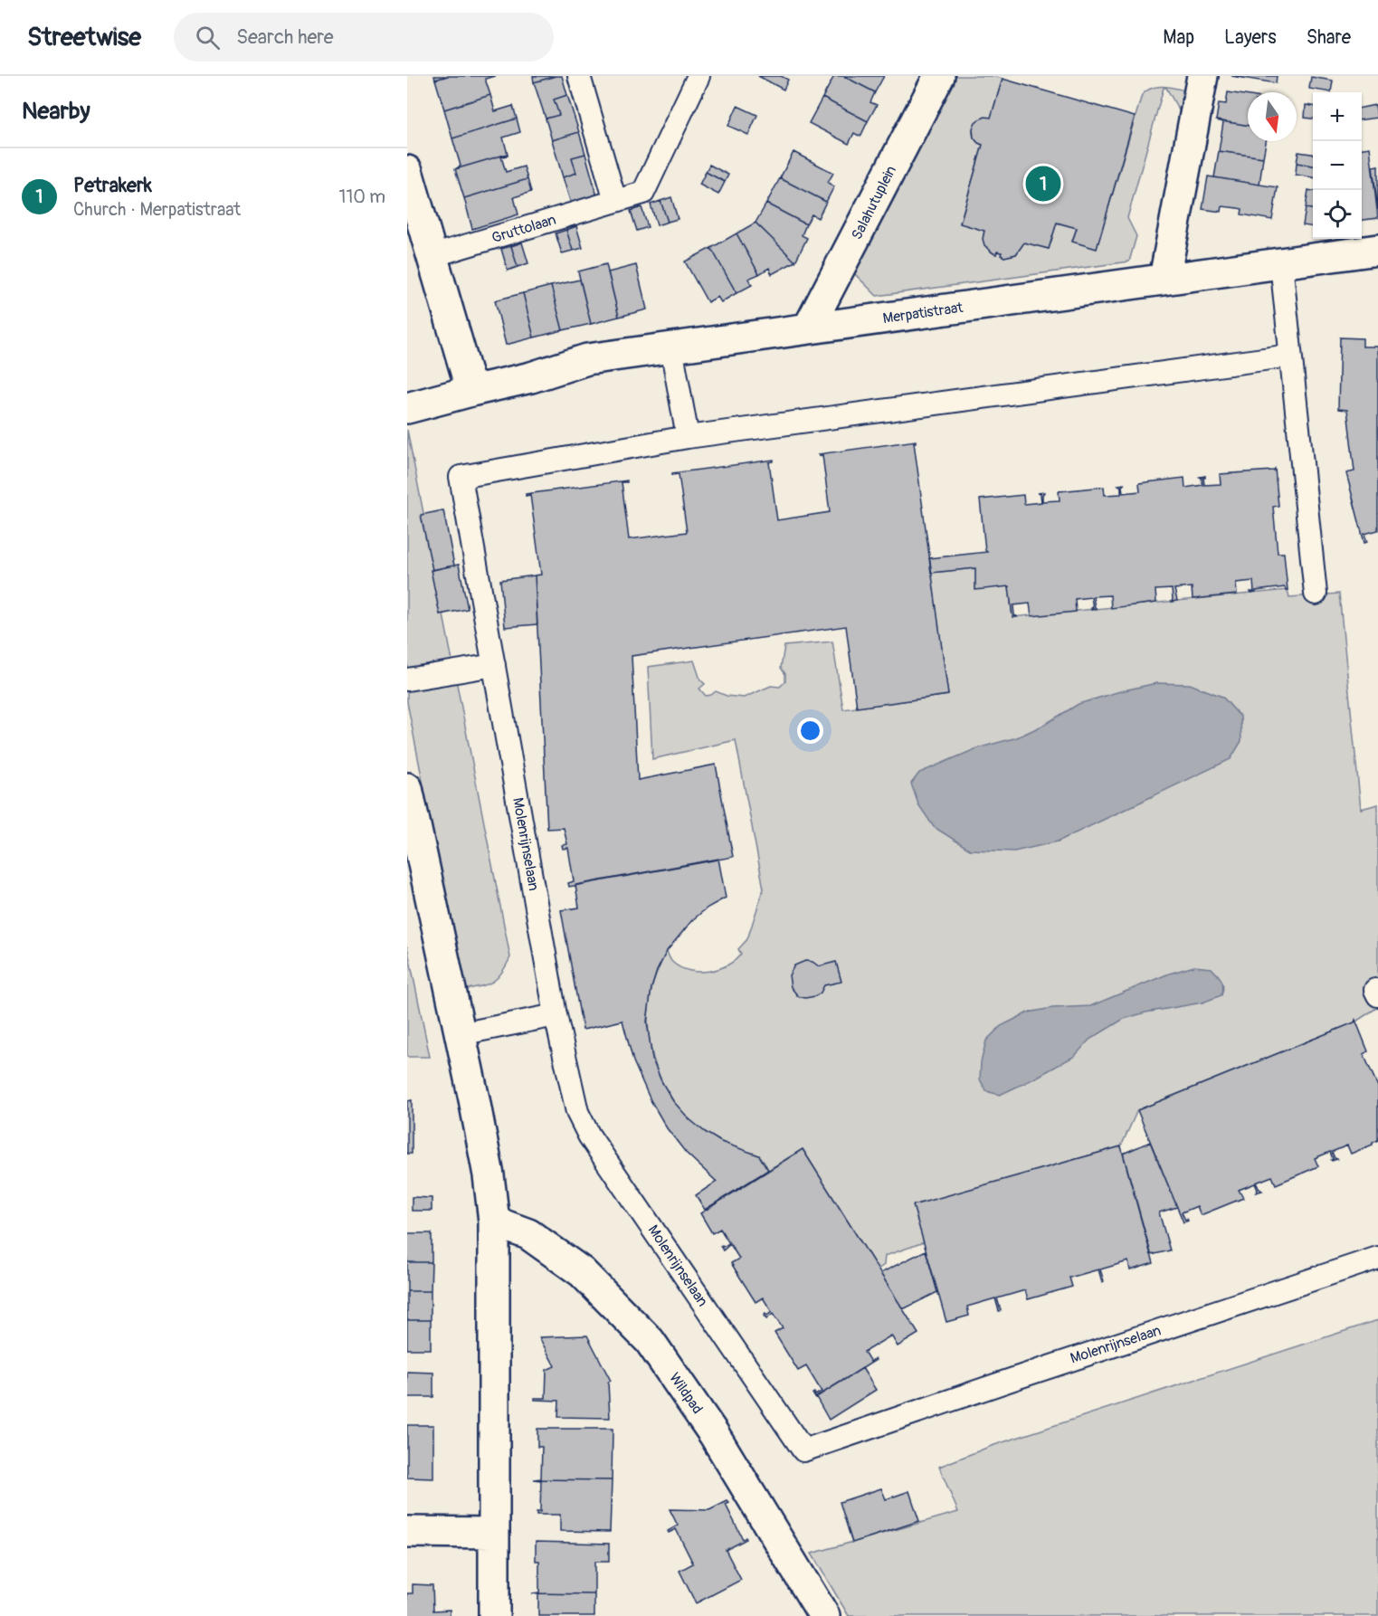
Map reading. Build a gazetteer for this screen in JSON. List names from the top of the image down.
{
  "streets": {
    "street": ["Salahutuplein", "Merpatistraat", "Wildpad"],
    "lane": ["Gruttolaan", "Molenrijnselaan"]
  },
  "crossings": [
    ["Salahutuplein", "Merpatistraat"]
  ],
  "north": "bottom",
  "page": {
    "header": "Streetwise",
    "search": "Search here",
    "nav": ["Map", "Layers", "Share"],
    "heading": "Nearby",
    "map_buttons": ["+", "−"],
    "list": [
      {
        "mark": "1",
        "name": "Petrakerk",
        "note": "Church · Merpatistraat",
        "value": "110 m"
      }
    ],
    "pins": "1"
  }
}
